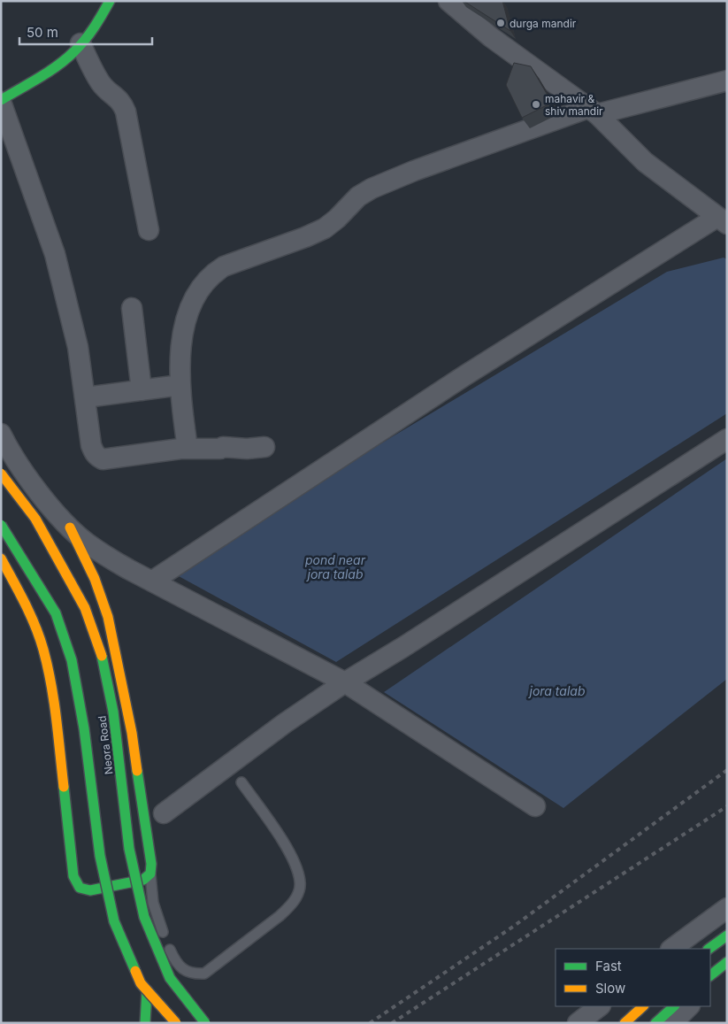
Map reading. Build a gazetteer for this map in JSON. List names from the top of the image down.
{
  "streets": {
    "main road": ["Neora Road"]
  },
  "water": ["pond near jora talab", "jora talab"],
  "places": ["durga mandir", "mahavir & shiv mandir"],
  "legend": ["Fast", "Slow"],
  "scale_bar": "50 m"
}
